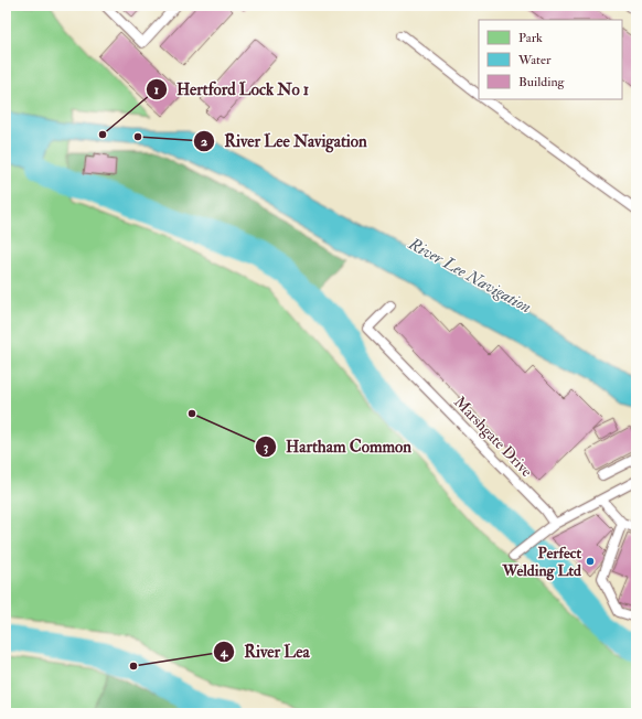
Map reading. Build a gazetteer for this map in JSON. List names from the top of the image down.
{
  "streets": {
    "lane": ["Marshgate Drive"]
  },
  "water": ["River Lee Navigation"],
  "places": [
    "Hertford Lock No 1",
    "River Lee Navigation",
    "Hartham Common",
    "Perfect Welding Ltd",
    "River Lea"
  ],
  "legend": ["Park", "Water", "Building"]
}
